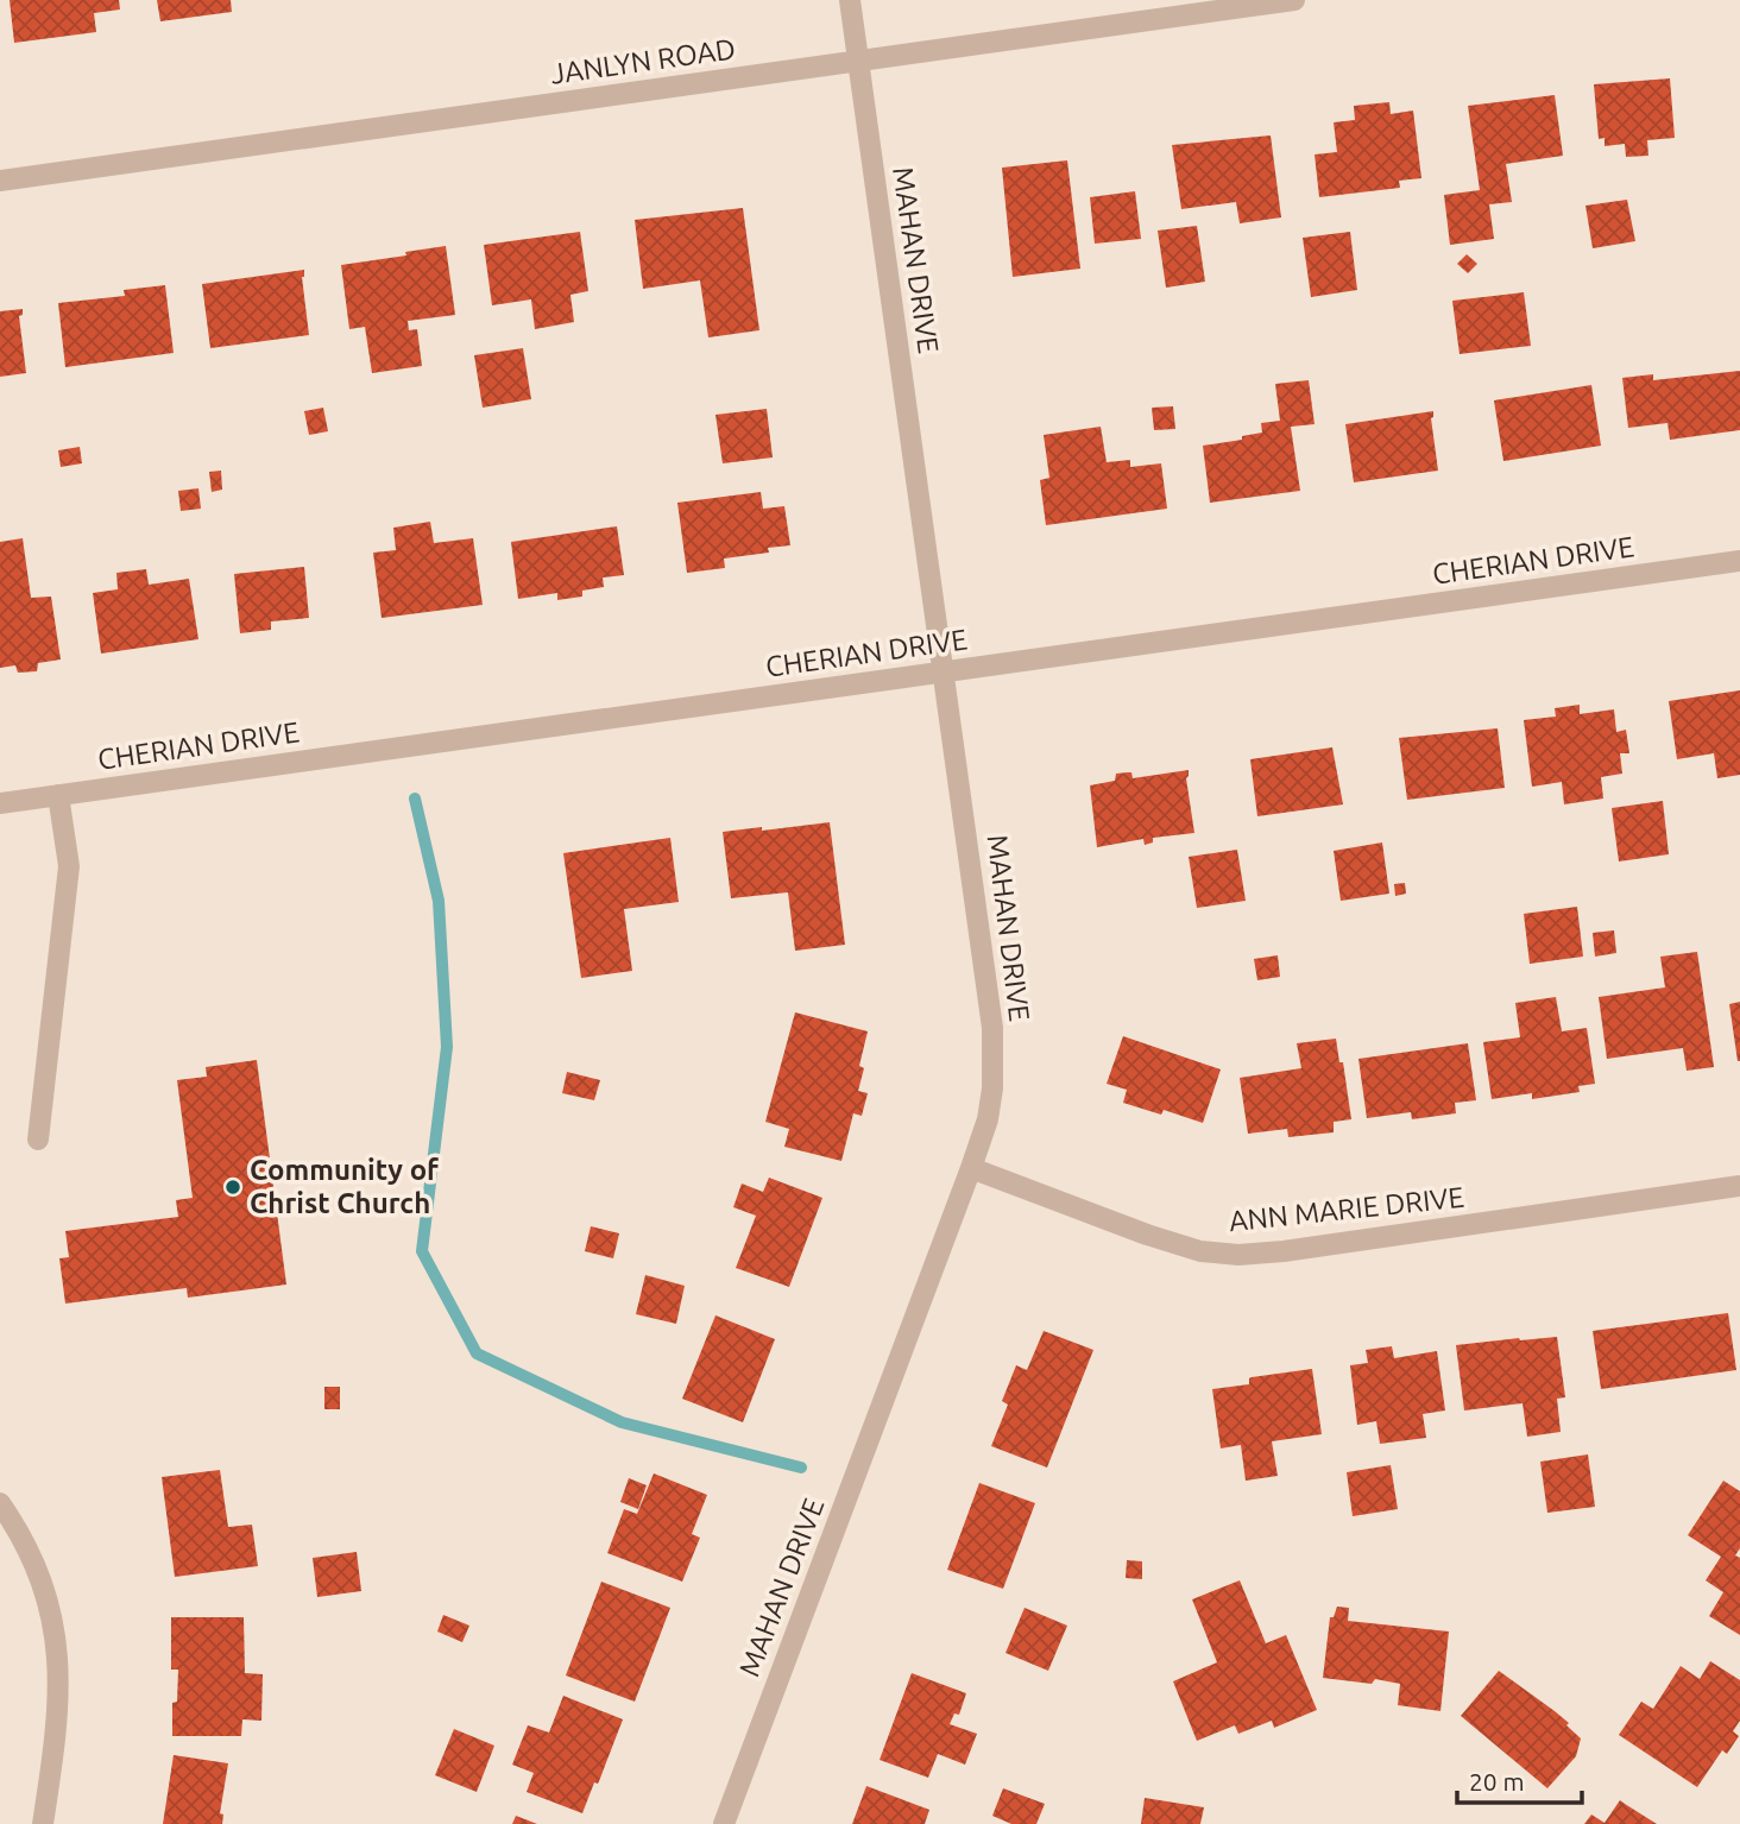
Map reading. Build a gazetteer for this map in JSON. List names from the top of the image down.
{
  "streets": {
    "street": [
      "JANLYN ROAD",
      "MAHAN DRIVE",
      "CHERIAN DRIVE",
      "ANN MARIE DRIVE"
    ]
  },
  "crossings": [
    ["JANLYN ROAD", "MAHAN DRIVE"],
    ["MAHAN DRIVE", "CHERIAN DRIVE"],
    ["MAHAN DRIVE", "ANN MARIE DRIVE"]
  ],
  "places": ["Community of Christ Church"],
  "scale_bar": "20 m"
}
